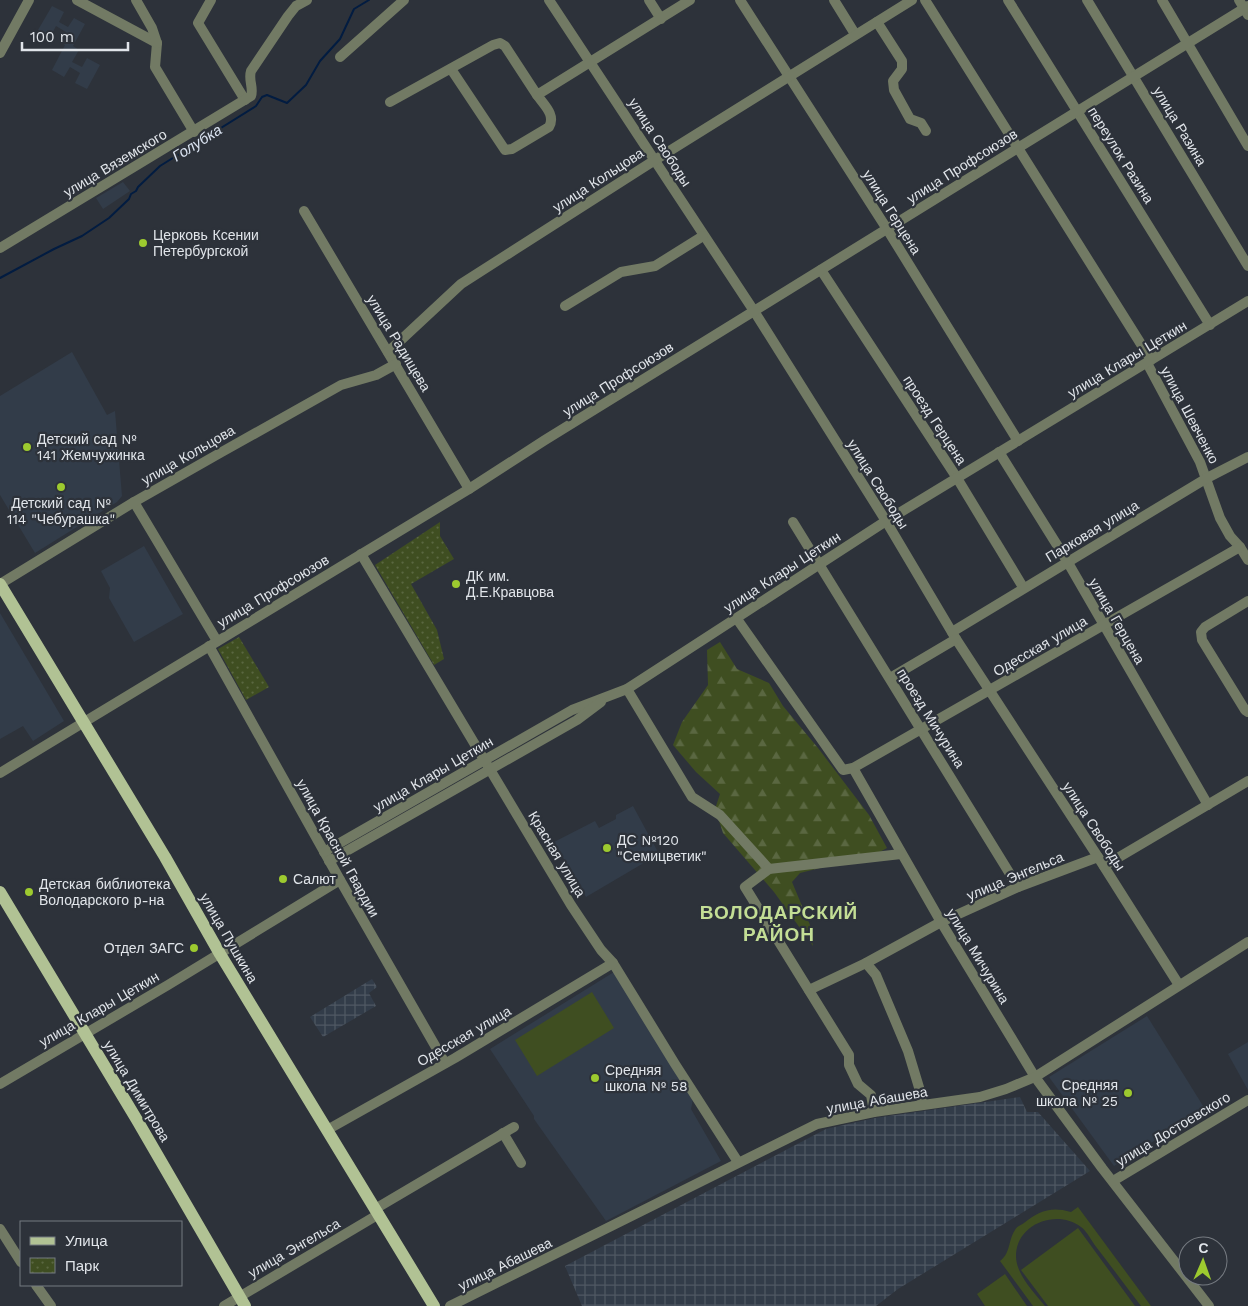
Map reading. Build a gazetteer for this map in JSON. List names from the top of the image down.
{
  "streets": {
    "main road": ["улица Пушкина", "улица Димитрова"],
    "street": [
      "улица Разина",
      "улица Свободы",
      "переулок Разина",
      "улица Вяземского",
      "улица Профсоюзов",
      "улица Кольцова",
      "улица Герцена",
      "улица Радищева",
      "улица Клары Цеткин",
      "улица Шевченко",
      "проезд Герцена",
      "Парковая улица",
      "Одесская улица",
      "проезд Мичурина",
      "улица Красной Гвардии",
      "Красная улица",
      "улица Энгельса",
      "улица Мичурина",
      "улица Абашева",
      "улица Достоевского"
    ]
  },
  "crossings": [
    ["улица Разина", "улица Профсоюзов"],
    ["улица Свободы", "улица Профсоюзов"],
    ["улица Свободы", "улица Кольцова"],
    ["улица Свободы", "улица Клары Цеткин"],
    ["улица Свободы", "Парковая улица"],
    ["улица Свободы", "Одесская улица"],
    ["улица Свободы", "улица Энгельса"],
    ["улица Свободы", "улица Абашева"],
    ["переулок Разина", "улица Профсоюзов"],
    ["переулок Разина", "улица Клары Цеткин"],
    ["улица Профсоюзов", "улица Герцена"],
    ["улица Профсоюзов", "улица Радищева"],
    ["улица Профсоюзов", "улица Шевченко"],
    ["улица Профсоюзов", "проезд Герцена"],
    ["улица Профсоюзов", "улица Красной Гвардии"],
    ["улица Профсоюзов", "Красная улица"],
    ["улица Профсоюзов", "улица Пушкина"],
    ["улица Кольцова", "улица Герцена"],
    ["улица Кольцова", "улица Радищева"],
    ["улица Кольцова", "улица Красной Гвардии"],
    ["улица Кольцова", "улица Пушкина"],
    ["улица Герцена", "улица Клары Цеткин"],
    ["улица Герцена", "Парковая улица"],
    ["улица Герцена", "Одесская улица"],
    ["улица Клары Цеткин", "улица Шевченко"],
    ["улица Клары Цеткин", "проезд Герцена"],
    ["улица Клары Цеткин", "проезд Мичурина"],
    ["улица Клары Цеткин", "улица Красной Гвардии"],
    ["улица Клары Цеткин", "Красная улица"],
    ["улица Клары Цеткин", "улица Пушкина"],
    ["улица Клары Цеткин", "улица Димитрова"],
    ["улица Шевченко", "Парковая улица"],
    ["улица Шевченко", "Одесская улица"],
    ["проезд Герцена", "Парковая улица"],
    ["Парковая улица", "проезд Мичурина"],
    ["Одесская улица", "проезд Мичурина"],
    ["Одесская улица", "улица Красной Гвардии"],
    ["Одесская улица", "Красная улица"],
    ["Одесская улица", "улица Пушкина"],
    ["Одесская улица", "улица Мичурина"],
    ["проезд Мичурина", "улица Энгельса"],
    ["Красная улица", "улица Абашева"],
    ["улица Энгельса", "улица Пушкина"],
    ["улица Энгельса", "улица Мичурина"],
    ["улица Энгельса", "улица Димитрова"],
    ["улица Мичурина", "улица Абашева"],
    ["улица Мичурина", "улица Достоевского"]
  ],
  "districts": ["ВОЛОДАРСКИЙ РАЙОН"],
  "water": ["Голубка"],
  "places": [
    "Церковь Ксении Петербургской",
    "Детский сад № 141 Жемчужинка",
    "Детский сад № 114 \"Чебурашка\"",
    "ДК им. Д.Е.Кравцова",
    "ДС №120 \"Семицветик\"",
    "Салют",
    "Детская библиотека Володарского р-на",
    "Отдел ЗАГС",
    "Средняя школа № 58",
    "Средняя школа № 25"
  ],
  "legend": ["Улица", "Парк"],
  "scale_bar": "100 m",
  "north": "top"
}
